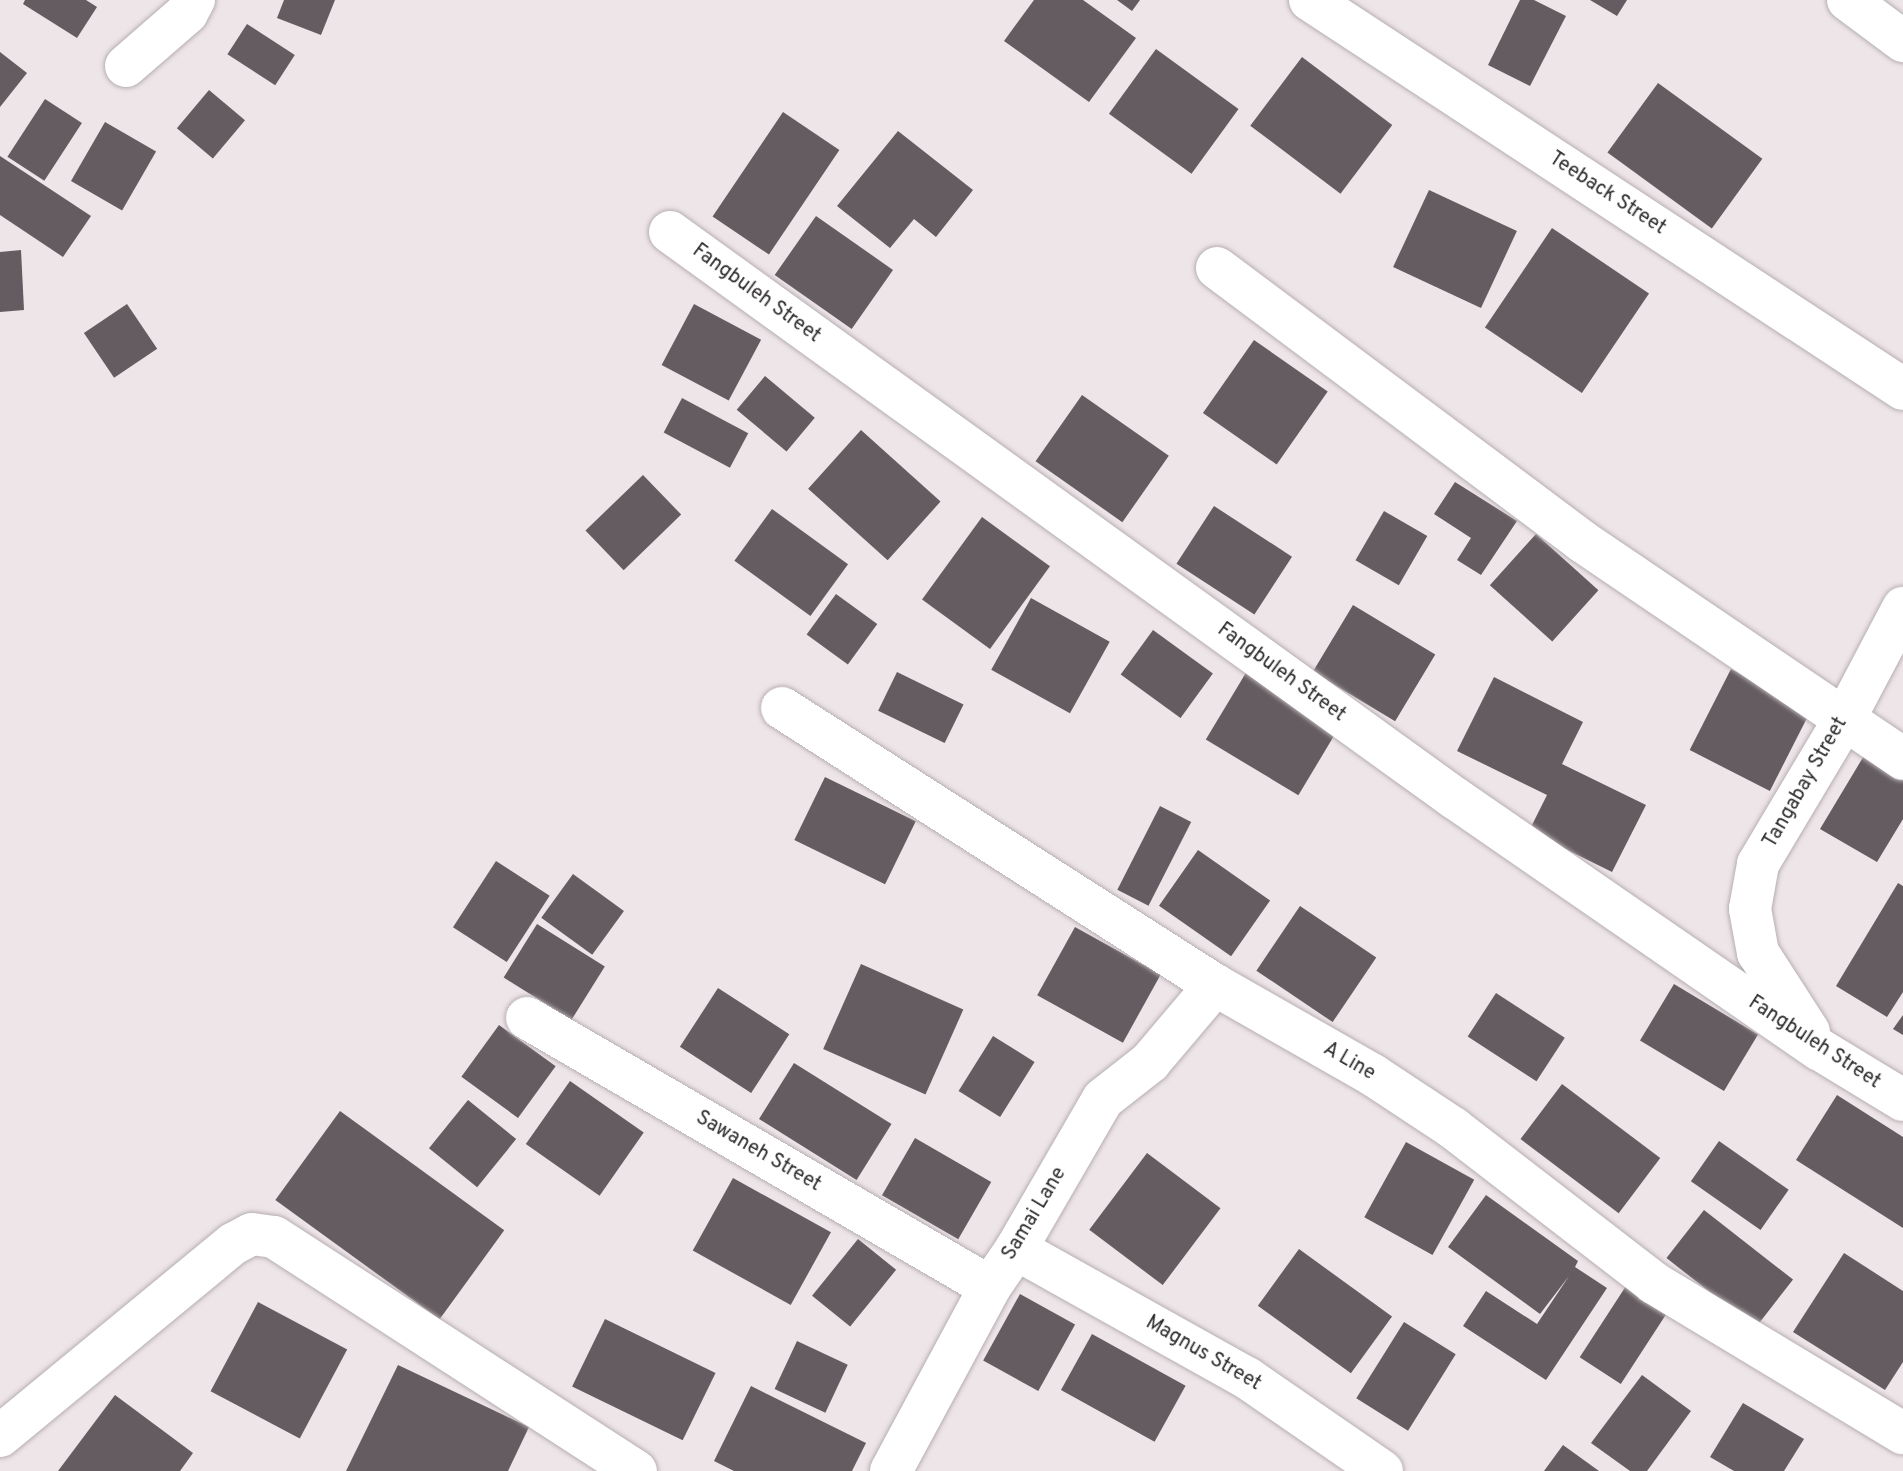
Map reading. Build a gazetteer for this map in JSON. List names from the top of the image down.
{
  "streets": {
    "street": [
      "Teeback Street",
      "Fangbuleh Street",
      "Tangabay Street",
      "A Line",
      "Sawaneh Street",
      "Samai Lane",
      "Magnus Street"
    ]
  },
  "crossings": [
    ["Fangbuleh Street", "Tangabay Street"],
    ["A Line", "Samai Lane"],
    ["Sawaneh Street", "Samai Lane"],
    ["Samai Lane", "Magnus Street"]
  ]
}
